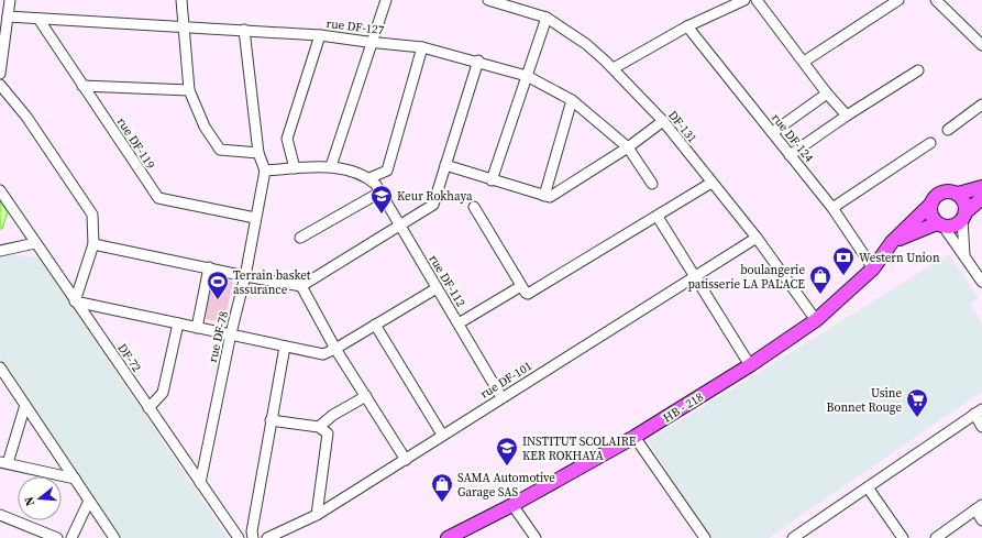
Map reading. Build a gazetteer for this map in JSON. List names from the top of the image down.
{
  "streets": {
    "main road": ["HB - 218"],
    "street": [
      "rue DF-127",
      "DF-131",
      "rue DF-124",
      "rue DF-119",
      "rue DF-112",
      "rue DF-78",
      "DF-72",
      "rue DF-101"
    ]
  },
  "crossings": [
    ["rue DF-127", "rue DF-119"],
    ["DF-131", "rue DF-101"],
    ["DF-131", "HB - 218"],
    ["rue DF-124", "HB - 218"],
    ["rue DF-119", "rue DF-78"],
    ["rue DF-112", "rue DF-101"],
    ["rue DF-78", "DF-72"]
  ],
  "places": {
    "school or university": ["Keur Rokhaya", "INSTITUT SCOLAIRE KER ROKHAYA"],
    "bank": ["Western Union"],
    "shop": ["boulangerie patisserie LA PALACE", "SAMA Automotive Garage SAS"],
    "sports": ["Terrain basket assurance"],
    "supermarket": ["Usine Bonnet Rouge"]
  },
  "north": "left"
}
